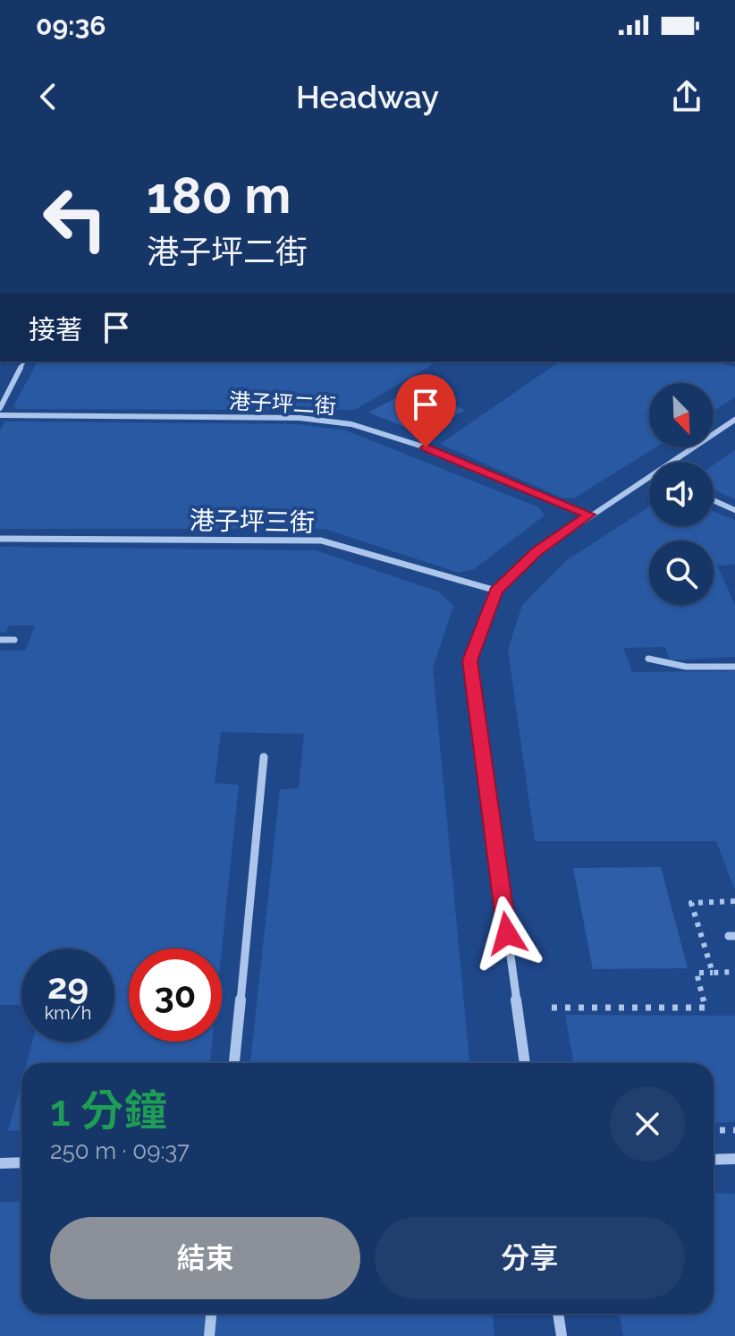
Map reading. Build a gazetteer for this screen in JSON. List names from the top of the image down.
{
  "streets": {
    "street": ["港子坪二街", "港子坪三街"]
  },
  "north": "bottom right",
  "page": {
    "status": "09:36",
    "header": "Headway",
    "turn": ["180 m", "港子坪二街"],
    "then": "接著",
    "speed": "29 km/h",
    "limit": "30",
    "heading": ["1 分鐘", "250 m · 09:37"],
    "buttons": ["結束", "分享"]
  }
}
